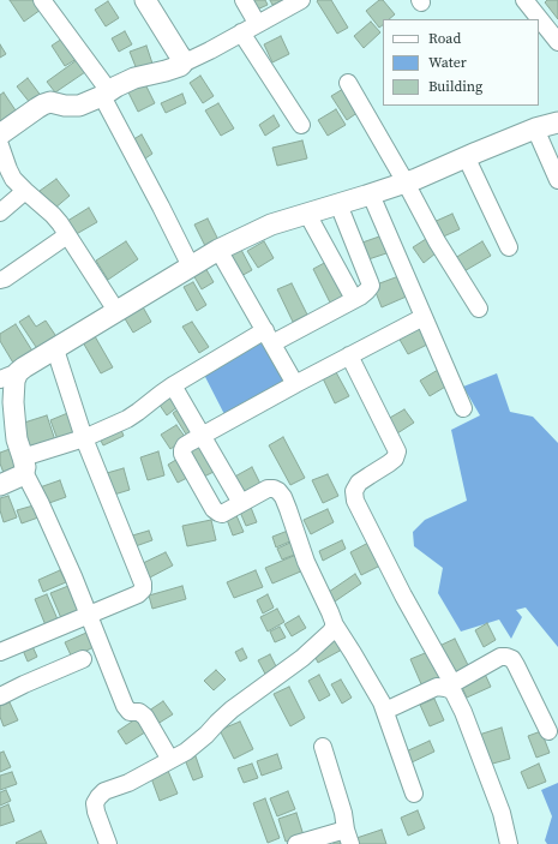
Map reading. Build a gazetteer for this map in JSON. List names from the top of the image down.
{
  "legend": ["Road", "Water", "Building"]
}
